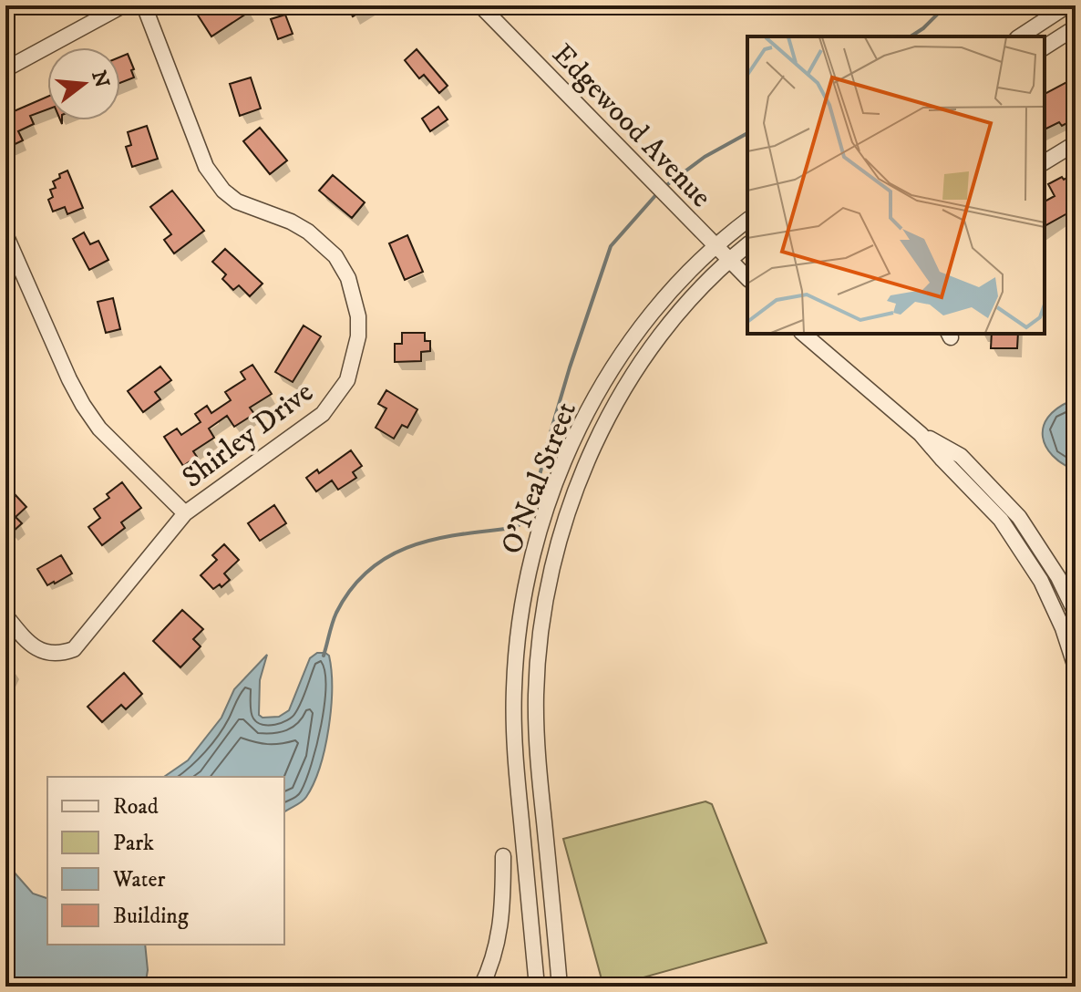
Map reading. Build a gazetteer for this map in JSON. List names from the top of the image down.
{
  "streets": {
    "street": ["Edgewood Avenue", "Shirley Drive", "O'Neal Street"]
  },
  "crossings": [
    ["Edgewood Avenue", "O'Neal Street"]
  ],
  "legend": [
    "Road",
    "Park",
    "Water",
    "Building"
  ],
  "north": "right"
}
